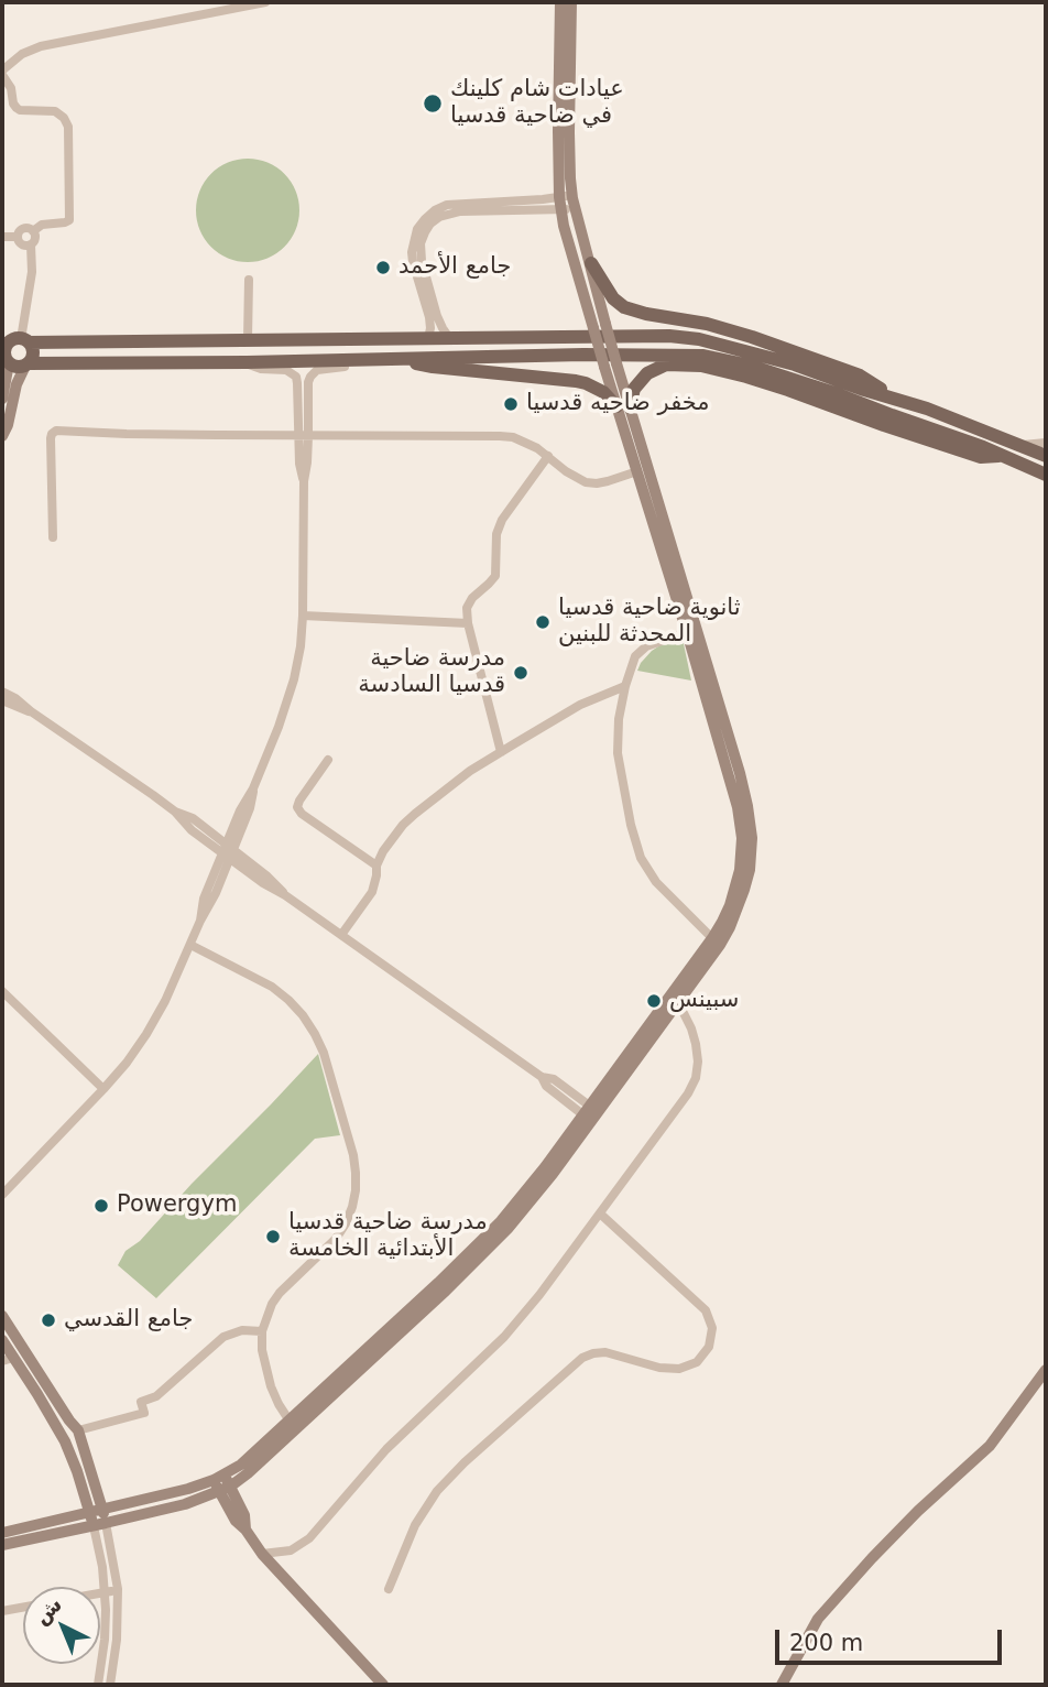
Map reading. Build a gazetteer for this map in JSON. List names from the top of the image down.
{
  "places": [
    "عيادات شام كلينك في ضاحية قدسيا",
    "جامع الأحمد",
    "مخفر ضاحيه قدسيا",
    "ثانوية ضاحية قدسيا المحدثة للبنين",
    "مدرسة ضاحية قدسيا السادسة",
    "سبينس",
    "Powergym",
    "مدرسة ضاحية قدسيا الأبتدائية الخامسة",
    "جامع القدسي"
  ],
  "scale_bar": "200 m",
  "north": "top left"
}
